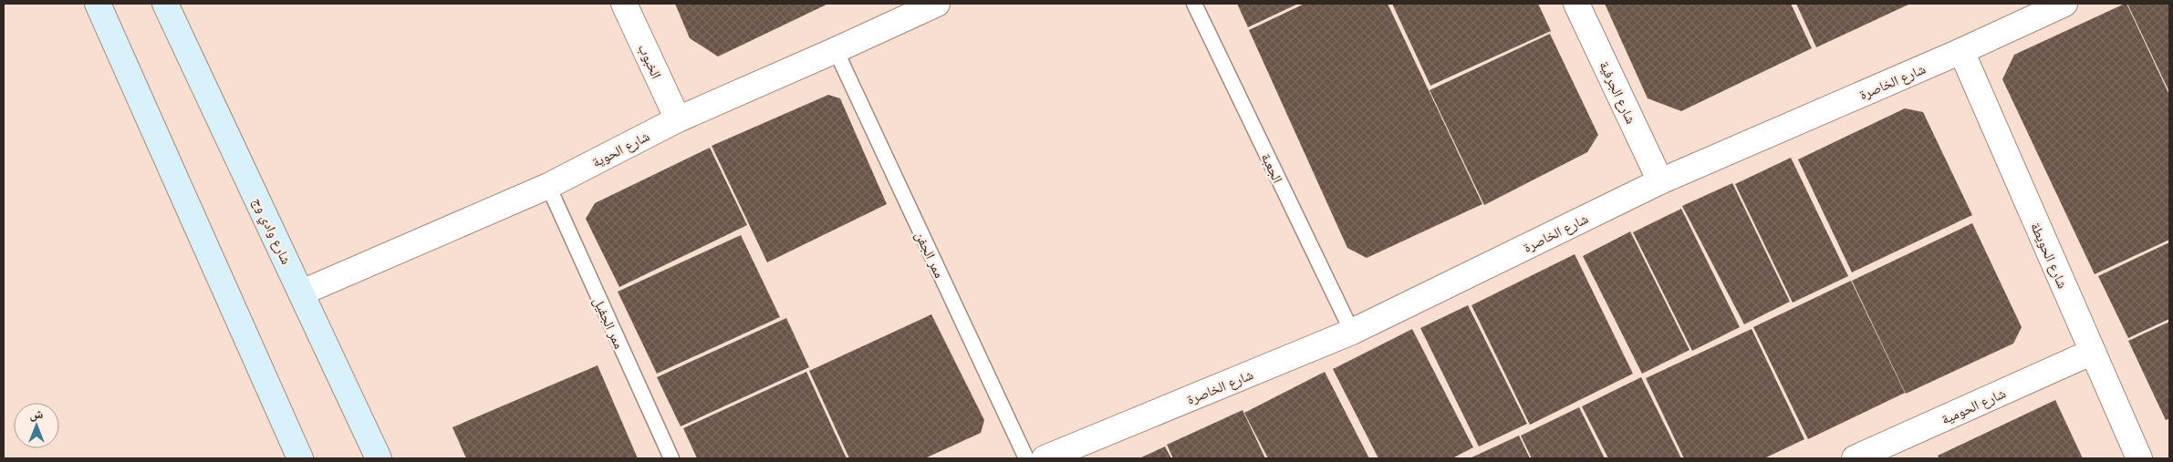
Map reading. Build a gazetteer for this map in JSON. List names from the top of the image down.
{
  "streets": {
    "street": [
      "الخبوب",
      "شارع الخاصرة",
      "شارع الجرفية",
      "شارع الحوية",
      "شارع وادي وج",
      "شارع الحويطة",
      "شارع الحومية"
    ],
    "lane": ["الجعبة", "ممر الجفن", "ممر الجفيل"]
  },
  "crossings": [
    ["الخبوب", "شارع الحوية"],
    ["شارع الخاصرة", "شارع الجرفية"],
    ["شارع الخاصرة", "الجعبة"],
    ["شارع الخاصرة", "شارع الحويطة"],
    ["شارع الحوية", "شارع وادي وج"],
    ["شارع الحوية", "ممر الجفن"],
    ["شارع الحوية", "ممر الجفيل"],
    ["شارع الحويطة", "شارع الحومية"]
  ],
  "north": "top"
}
